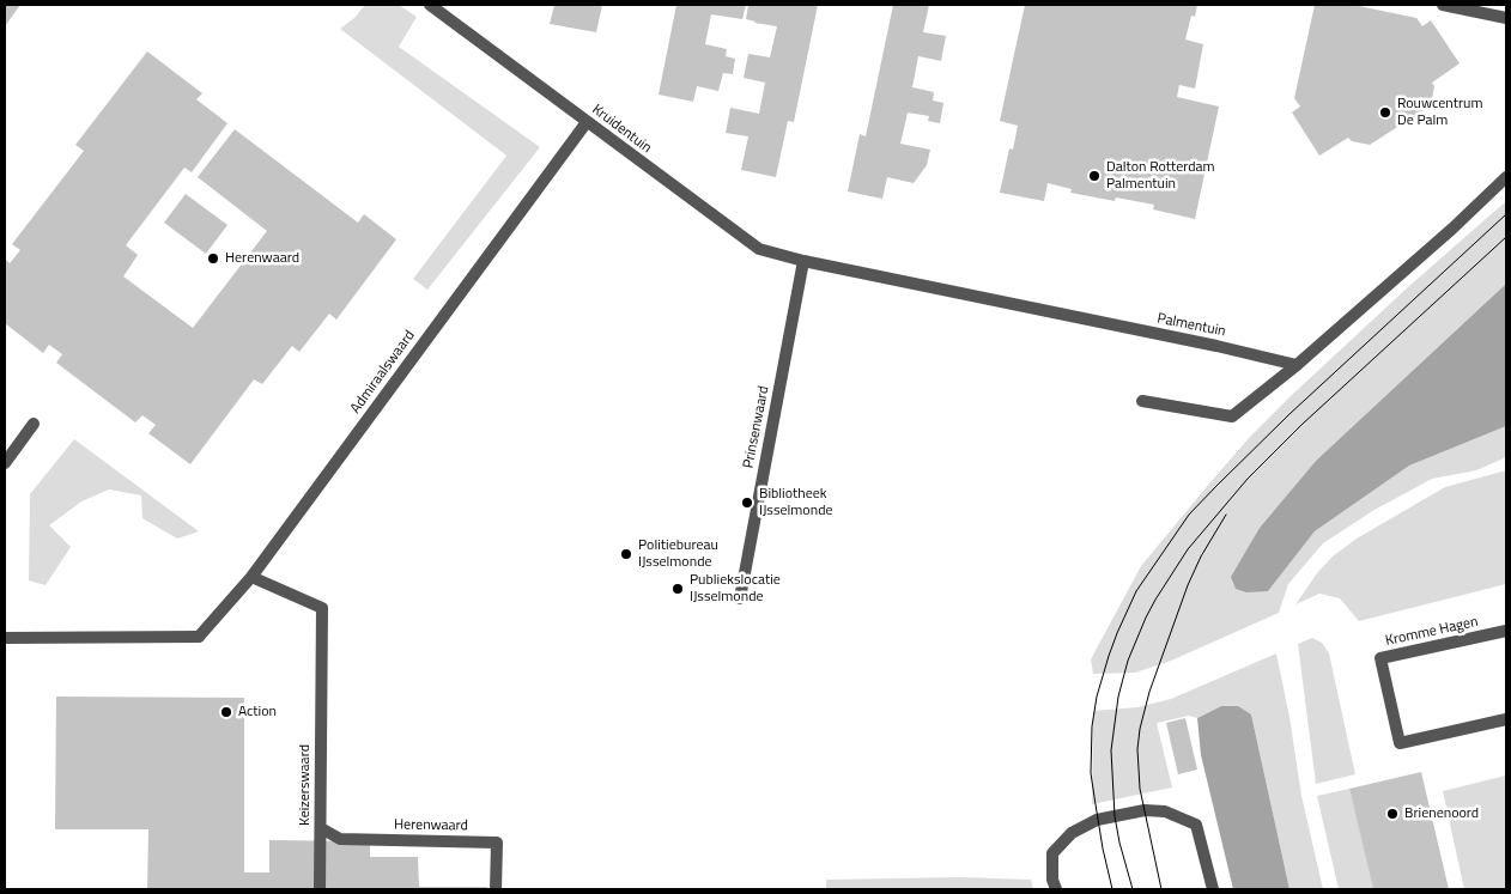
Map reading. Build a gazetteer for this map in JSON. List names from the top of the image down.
{
  "streets": {
    "street": [
      "Kruidentuin",
      "Palmentuin",
      "Admiraalswaard",
      "Prinsenwaard",
      "Kromme Hagen",
      "Keizerswaard",
      "Herenwaard"
    ]
  },
  "crossings": [
    ["Kruidentuin", "Palmentuin"],
    ["Kruidentuin", "Admiraalswaard"],
    ["Kruidentuin", "Prinsenwaard"],
    ["Palmentuin", "Prinsenwaard"],
    ["Admiraalswaard", "Keizerswaard"],
    ["Keizerswaard", "Herenwaard"]
  ],
  "places": [
    "Rouwcentrum De Palm",
    "Dalton Rotterdam Palmentuin",
    "Herenwaard",
    "Bibliotheek IJsselmonde",
    "Politiebureau IJsselmonde",
    "Publiekslocatie IJsselmonde",
    "Action",
    "Brienenoord"
  ]
}
